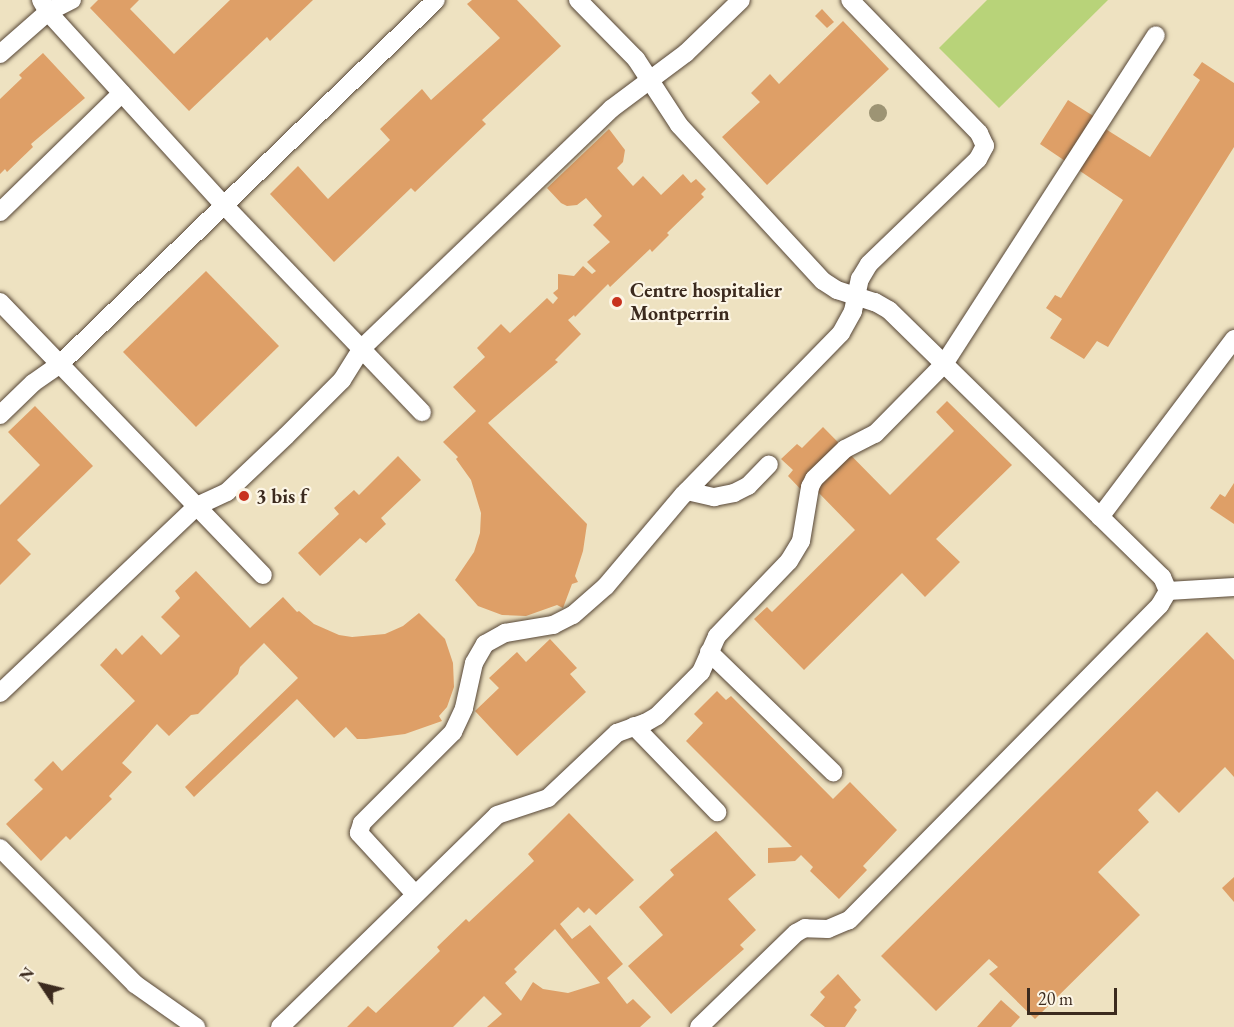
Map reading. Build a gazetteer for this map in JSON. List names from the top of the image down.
{
  "places": ["Centre hospitalier Montperrin", "3 bis f"],
  "scale_bar": "20 m",
  "north": "top left"
}
